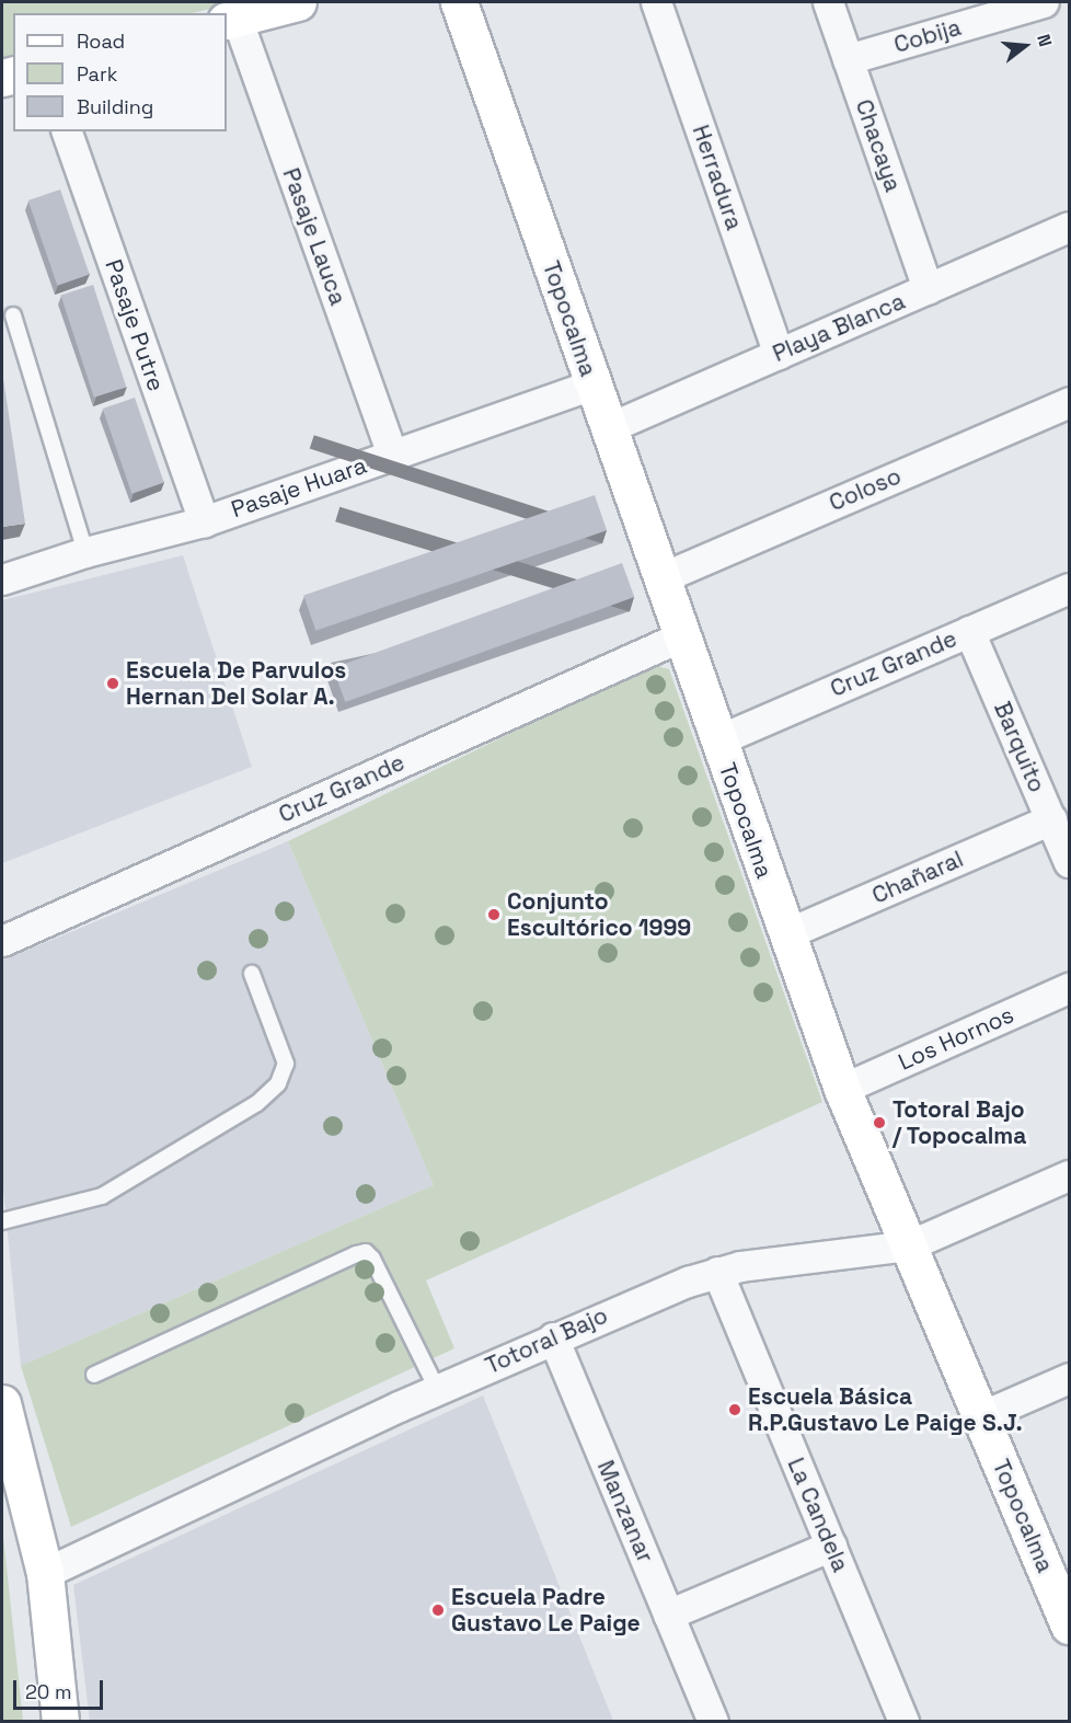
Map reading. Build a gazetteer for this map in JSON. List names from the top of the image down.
{
  "streets": {
    "street": [
      "Cobija",
      "Chacaya",
      "Herradura",
      "Pasaje Lauca",
      "Topocalma",
      "Pasaje Putre",
      "Playa Blanca",
      "Pasaje Huara",
      "Coloso",
      "Cruz Grande",
      "Barquito",
      "Chañaral",
      "Los Hornos",
      "Totoral Bajo",
      "Manzanar",
      "La Candela"
    ]
  },
  "crossings": [
    ["Cobija", "Chacaya"],
    ["Chacaya", "Playa Blanca"],
    ["Herradura", "Playa Blanca"],
    ["Pasaje Lauca", "Pasaje Huara"],
    ["Topocalma", "Playa Blanca"],
    ["Topocalma", "Pasaje Huara"],
    ["Topocalma", "Coloso"],
    ["Topocalma", "Cruz Grande"],
    ["Topocalma", "Chañaral"],
    ["Topocalma", "Los Hornos"],
    ["Topocalma", "Totoral Bajo"],
    ["Pasaje Putre", "Pasaje Huara"],
    ["Cruz Grande", "Barquito"],
    ["Barquito", "Chañaral"],
    ["Totoral Bajo", "Manzanar"],
    ["Totoral Bajo", "La Candela"]
  ],
  "places": [
    "Escuela De Parvulos Hernan Del Solar A.",
    "Conjunto Escultórico 1999",
    "Totoral Bajo / Topocalma",
    "Escuela Básica R.P.Gustavo Le Paige S.J.",
    "Escuela Padre Gustavo Le Paige"
  ],
  "legend": ["Road", "Park", "Building"],
  "scale_bar": "20 m",
  "north": "right"
}
